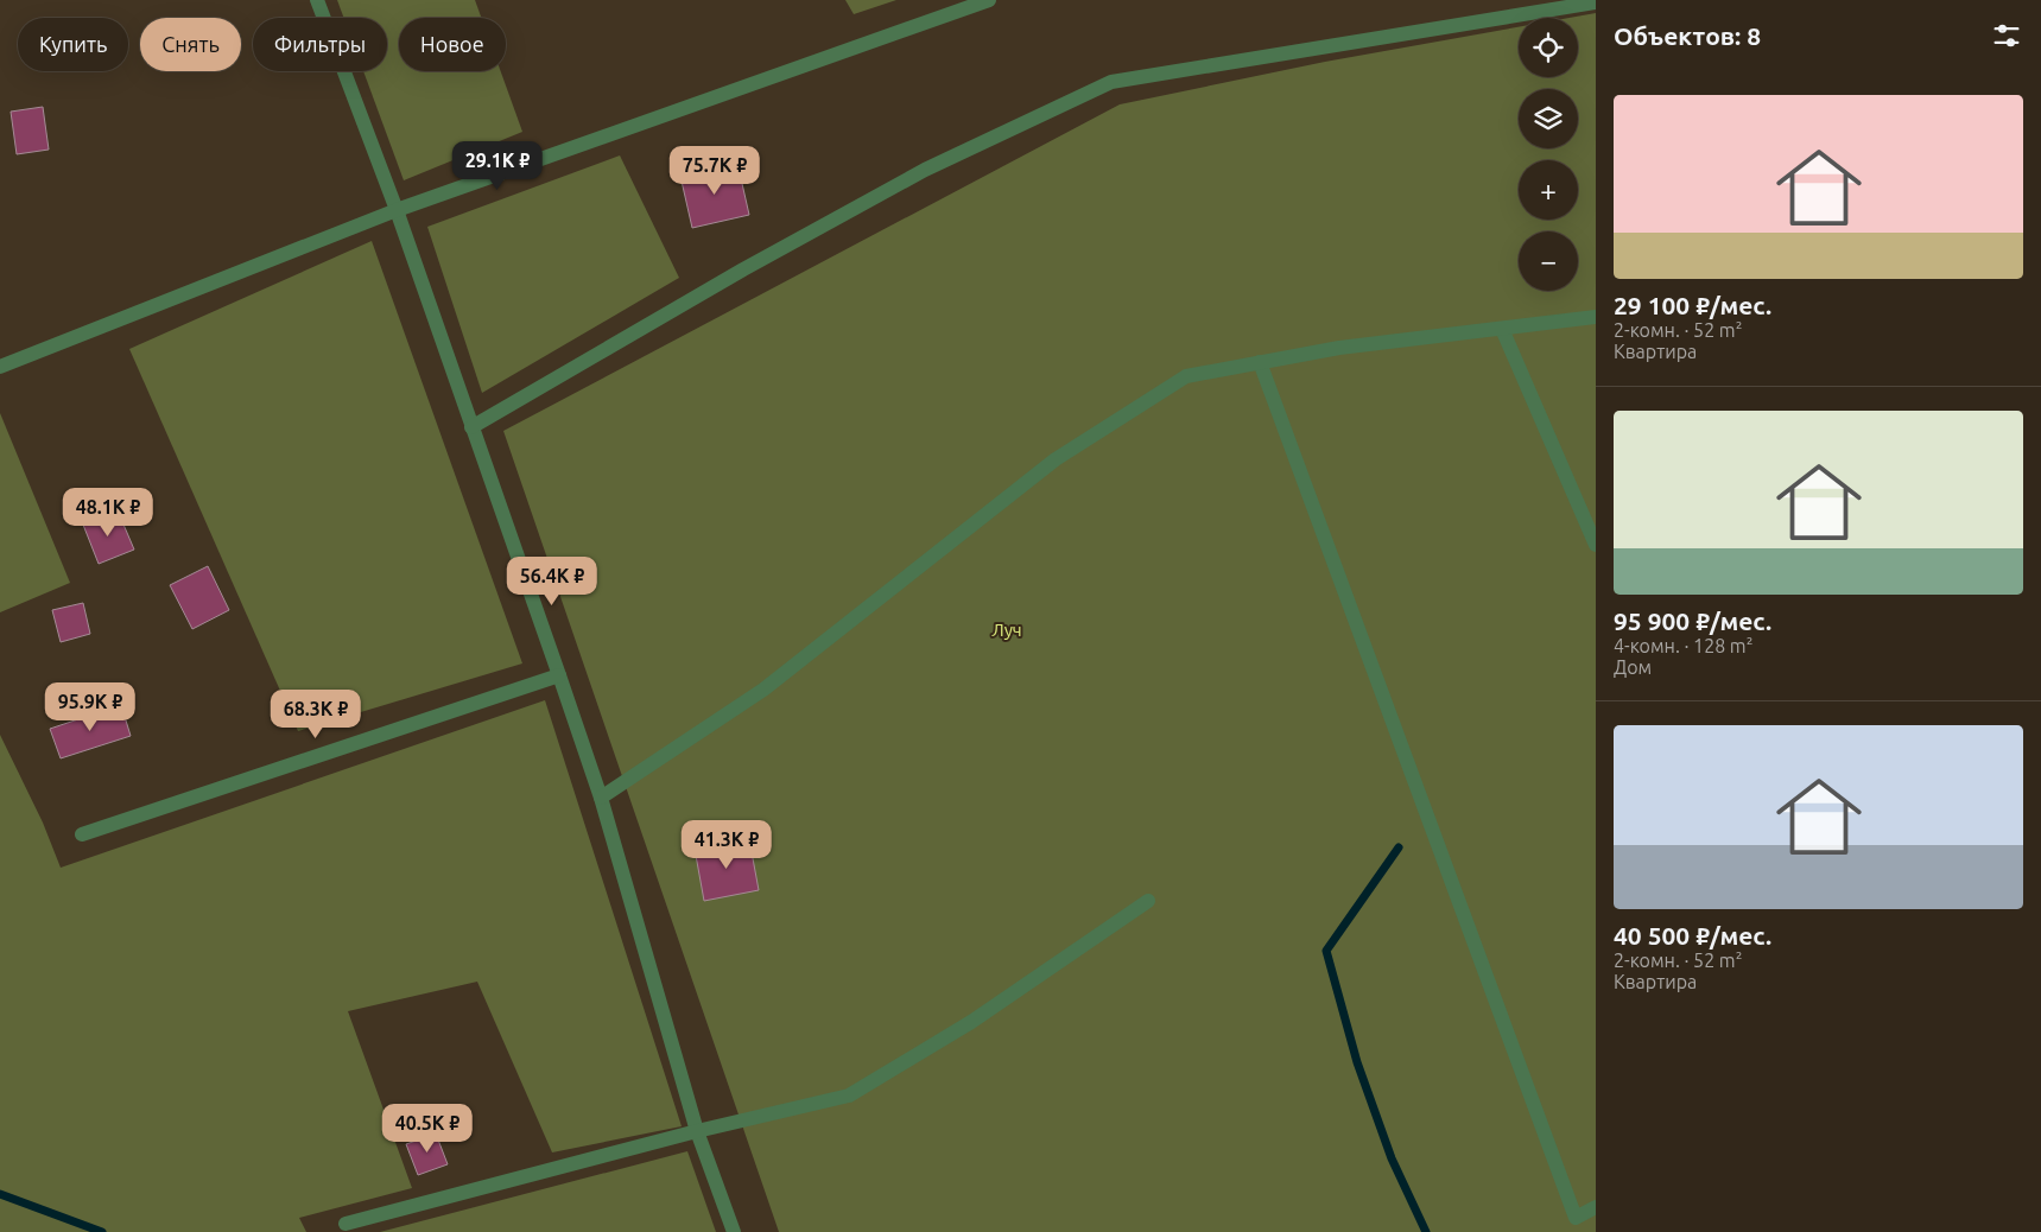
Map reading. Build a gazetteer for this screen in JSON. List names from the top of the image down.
{
  "parks": ["Луч"],
  "page": {
    "heading": "Объектов: 8",
    "map_buttons": ["+", "−"],
    "chip": [
      "Купить",
      "Снять",
      "Фильтры",
      "Новое"
    ],
    "list": [
      {
        "name": "29 100 ₽/мес.",
        "note": "2-комн. · 52 m² · Квартира"
      },
      {
        "name": "95 900 ₽/мес.",
        "note": "4-комн. · 128 m² · Дом"
      },
      {
        "name": "40 500 ₽/мес.",
        "note": "2-комн. · 52 m² · Квартира"
      }
    ],
    "price": [
      "29.1K ₽",
      "75.7K ₽",
      "48.1K ₽",
      "56.4K ₽",
      "95.9K ₽",
      "68.3K ₽",
      "41.3K ₽",
      "40.5K ₽"
    ]
  }
}
